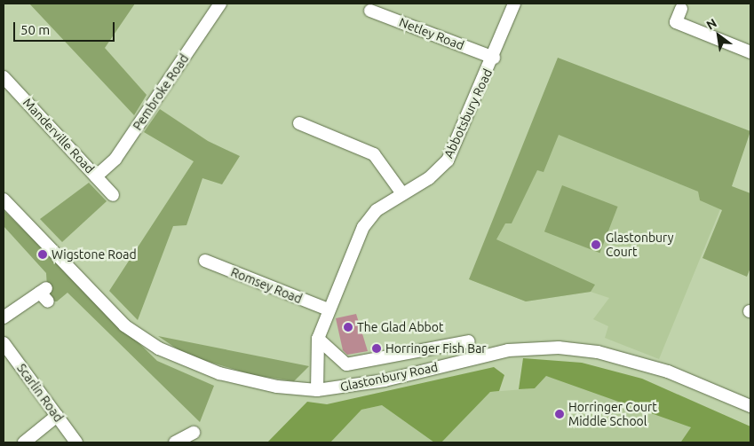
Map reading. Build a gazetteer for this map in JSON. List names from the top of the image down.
{
  "streets": {
    "street": [
      "Netley Road",
      "Pembroke Road",
      "Abbotsbury Road",
      "Manderville Road",
      "Romsey Road",
      "Glastonbury Road",
      "Scarlin Road"
    ]
  },
  "crossings": [
    ["Netley Road", "Abbotsbury Road"],
    ["Pembroke Road", "Manderville Road"],
    ["Abbotsbury Road", "Romsey Road"],
    ["Abbotsbury Road", "Glastonbury Road"]
  ],
  "places": [
    "Glastonbury Court",
    "Wigstone Road",
    "The Glad Abbot",
    "Horringer Fish Bar",
    "Horringer Court Middle School"
  ],
  "scale_bar": "50 m",
  "north": "top left"
}
